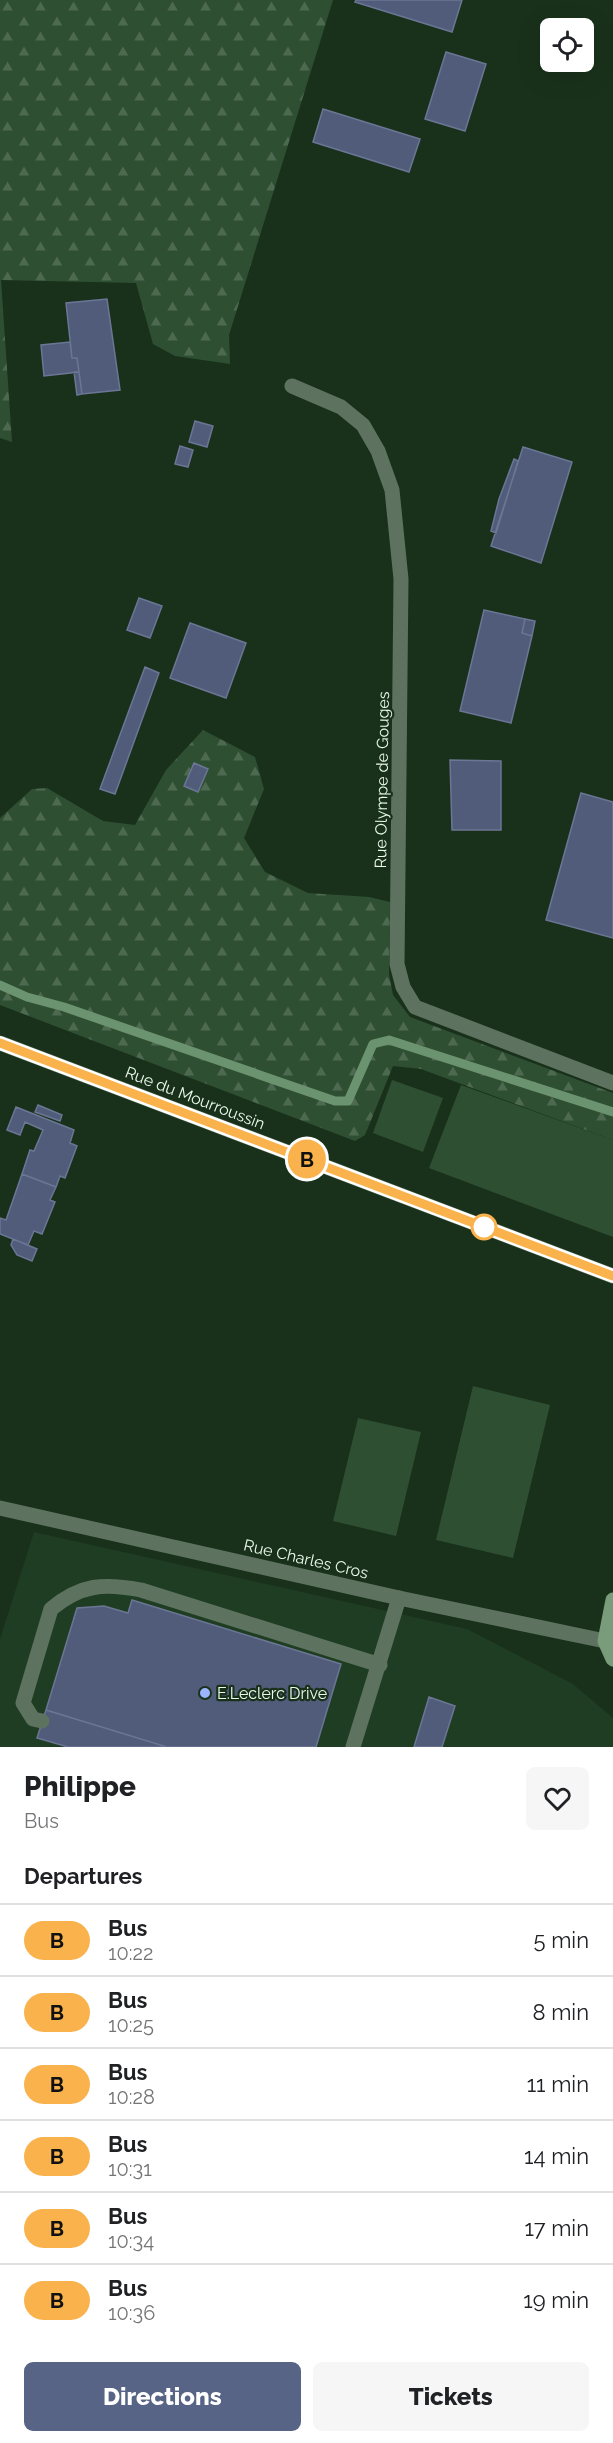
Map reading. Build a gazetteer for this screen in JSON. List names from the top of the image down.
{
  "streets": {
    "street": ["Rue Olympe de Gouges", "Rue du Mourroussin", "Rue Charles Cros"]
  },
  "places": ["E.Leclerc Drive"],
  "lines": ["bus line B"],
  "page": {
    "on_map": "B",
    "heading": [
      ["Philippe", "Bus"],
      "Departures"
    ],
    "list": [
      {
        "mark": "B",
        "name": "Bus",
        "note": "10:22",
        "value": "5 min"
      },
      {
        "mark": "B",
        "name": "Bus",
        "note": "10:25",
        "value": "8 min"
      },
      {
        "mark": "B",
        "name": "Bus",
        "note": "10:28",
        "value": "11 min"
      },
      {
        "mark": "B",
        "name": "Bus",
        "note": "10:31",
        "value": "14 min"
      },
      {
        "mark": "B",
        "name": "Bus",
        "note": "10:34",
        "value": "17 min"
      },
      {
        "mark": "B",
        "name": "Bus",
        "note": "10:36",
        "value": "19 min"
      }
    ],
    "buttons": ["Directions", "Tickets"]
  }
}
